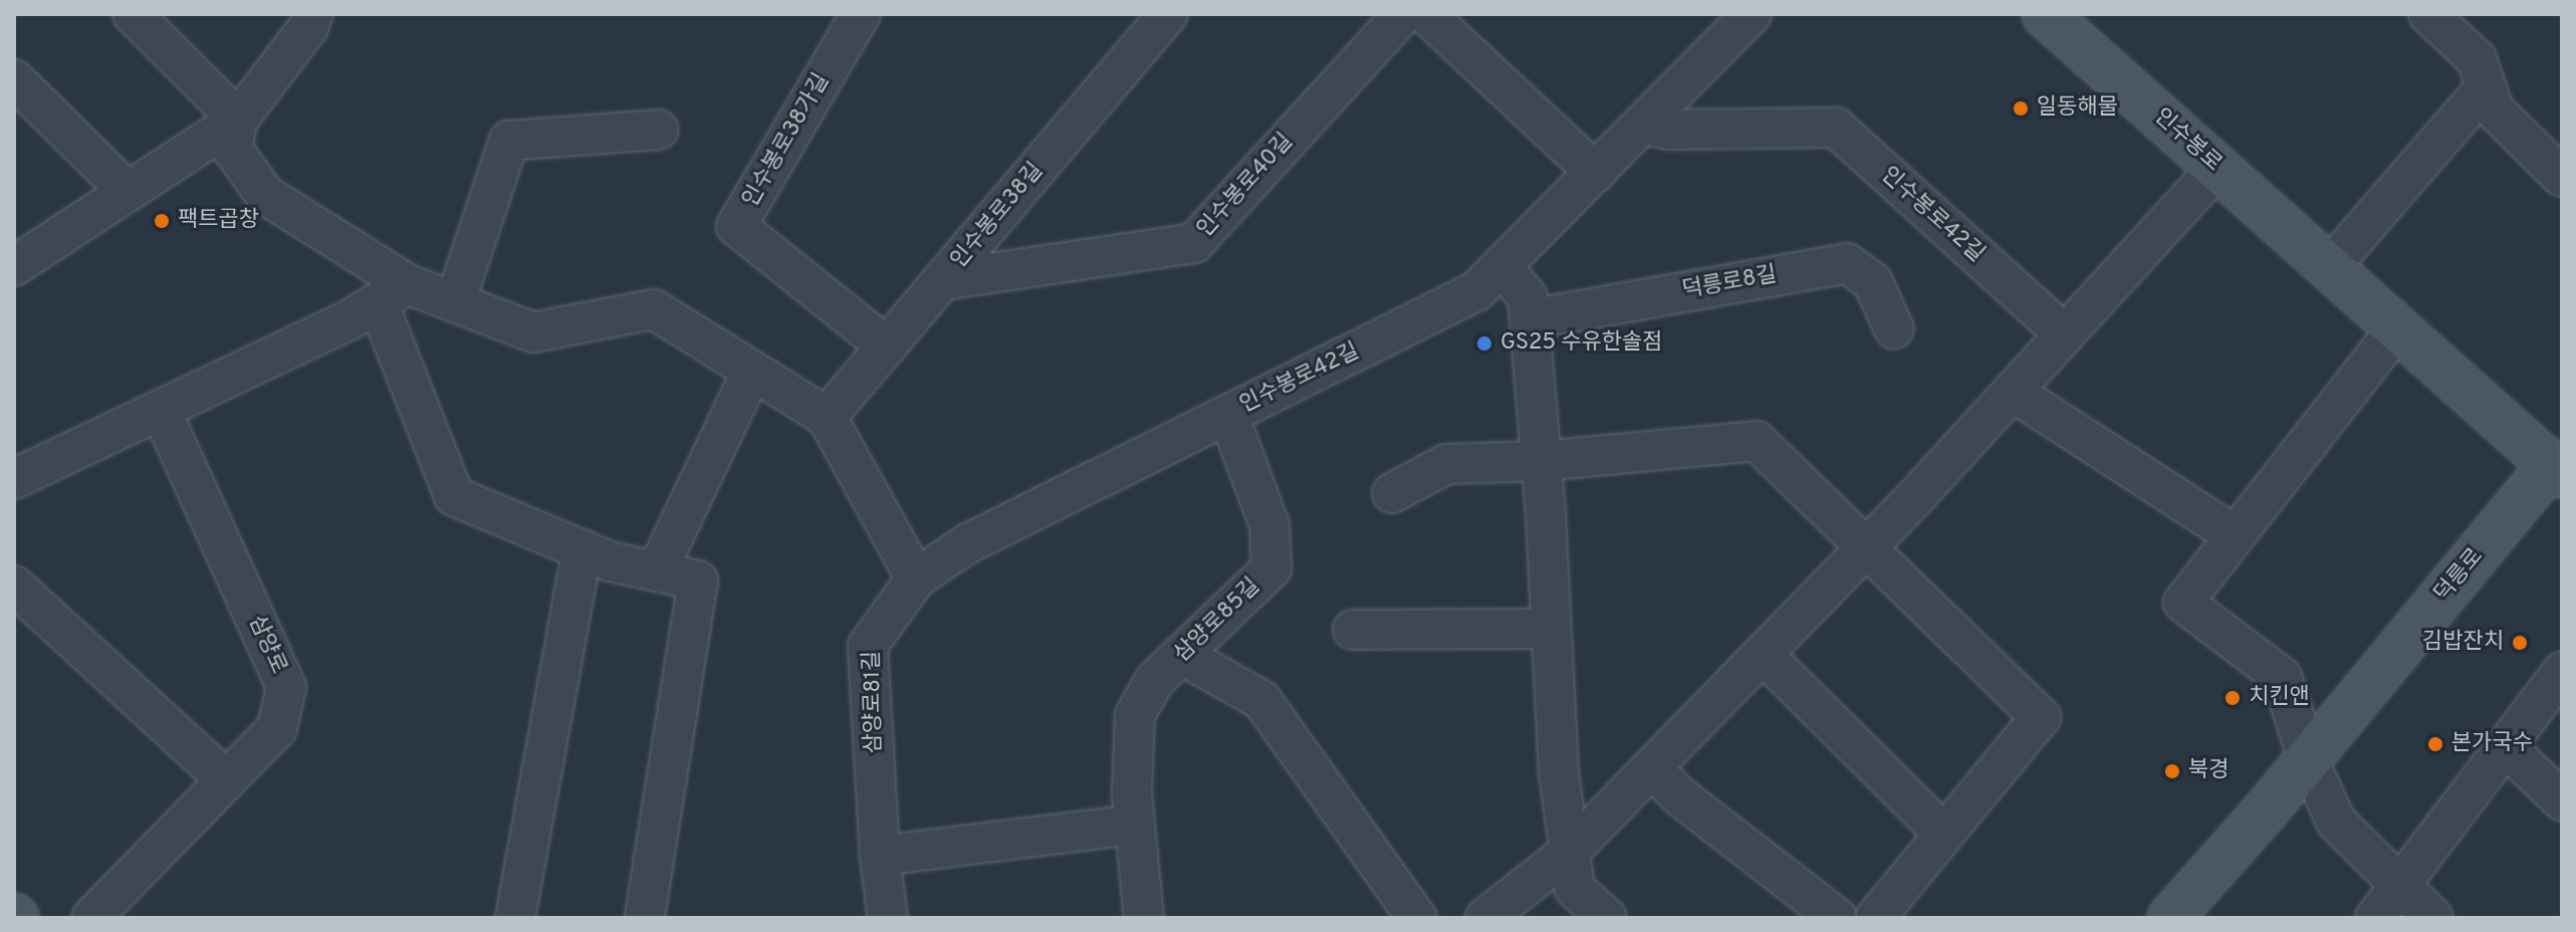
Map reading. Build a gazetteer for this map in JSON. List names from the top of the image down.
{
  "streets": {
    "main road": ["인수봉로", "덕릉로"],
    "street": [
      "인수봉로38가길",
      "인수봉로40길",
      "인수봉로42길",
      "인수봉로38길",
      "덕릉로8길",
      "삼양로85길",
      "삼양로",
      "삼양로81길"
    ]
  },
  "crossings": [
    ["인수봉로38가길", "인수봉로38길"],
    ["인수봉로", "덕릉로"],
    ["인수봉로40길", "인수봉로38길"],
    ["인수봉로42길", "삼양로85길"],
    ["인수봉로42길", "삼양로81길"]
  ],
  "places": [
    "일동해물",
    "팩트곱창",
    "GS25 수유한솔점",
    "김밥잔치",
    "치킨앤",
    "본가국수",
    "북경"
  ]
}
